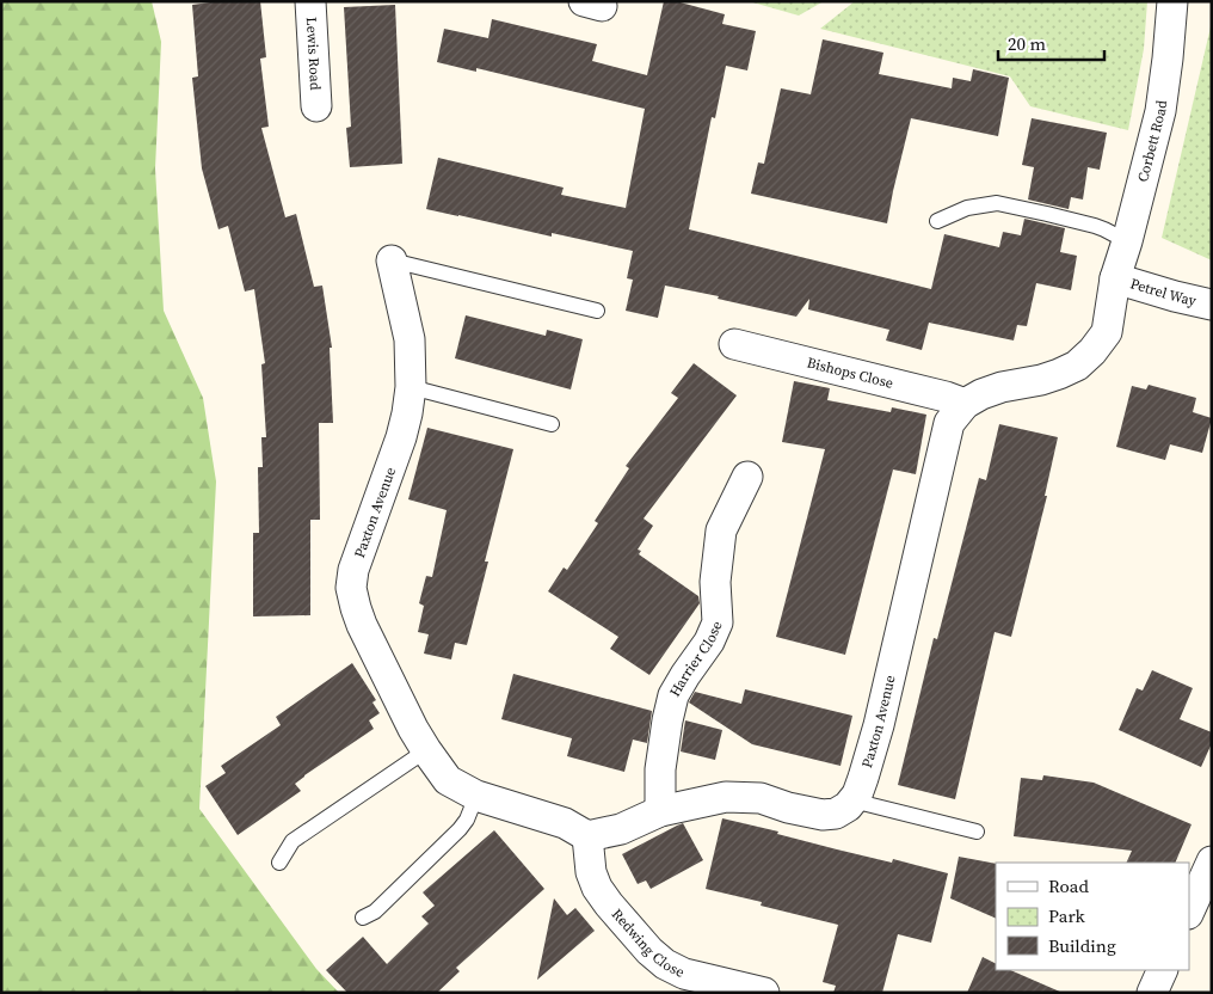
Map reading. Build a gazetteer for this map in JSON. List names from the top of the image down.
{
  "streets": {
    "street": [
      "Lewis Road",
      "Corbett Road",
      "Petrel Way",
      "Bishops Close",
      "Paxton Avenue",
      "Harrier Close",
      "Redwing Close"
    ]
  },
  "crossings": [
    ["Corbett Road", "Petrel Way"],
    ["Corbett Road", "Paxton Avenue"],
    ["Petrel Way", "Paxton Avenue"],
    ["Bishops Close", "Paxton Avenue"],
    ["Paxton Avenue", "Redwing Close"]
  ],
  "legend": ["Road", "Park", "Building"],
  "scale_bar": "20 m"
}
